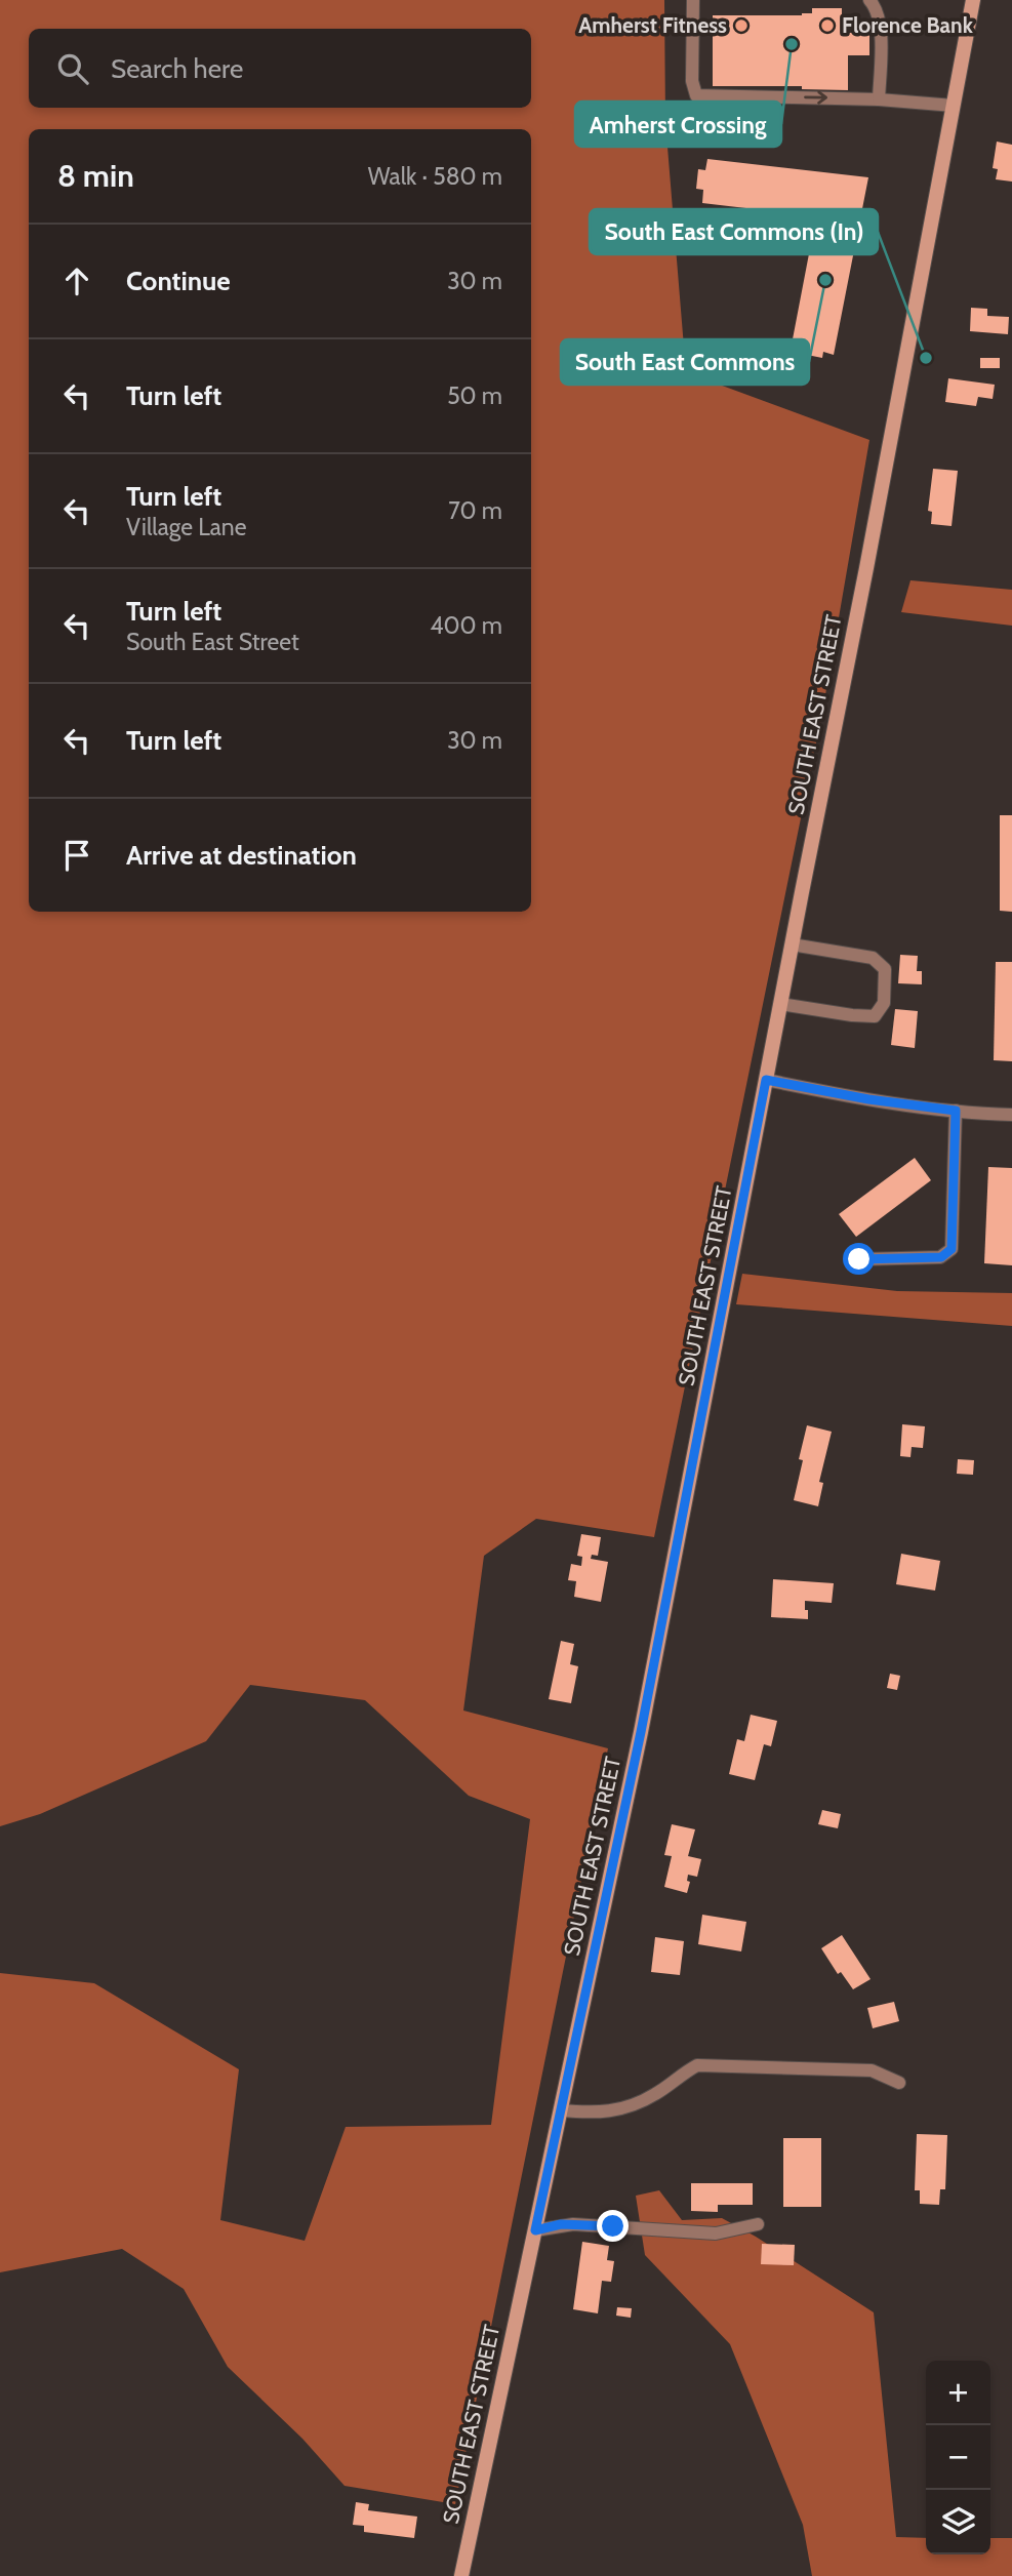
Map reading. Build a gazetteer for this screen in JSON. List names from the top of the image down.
{
  "streets": {
    "main road": ["SOUTH EAST STREET"]
  },
  "places": [
    "Amherst Fitness",
    "Florence Bank",
    "Amherst Crossing",
    "South East Commons",
    "South East Commons (In)"
  ],
  "page": {
    "search": "Search here",
    "heading": ["8 min", "Walk · 580 m"],
    "list": [
      ["Continue", "30 m"],
      ["Turn left", "50 m"],
      ["Turn left", "Village Lane", "70 m"],
      ["Turn left", "South East Street", "400 m"],
      ["Turn left", "30 m"],
      "Arrive at destination"
    ],
    "map_buttons": ["+", "−"]
  }
}
